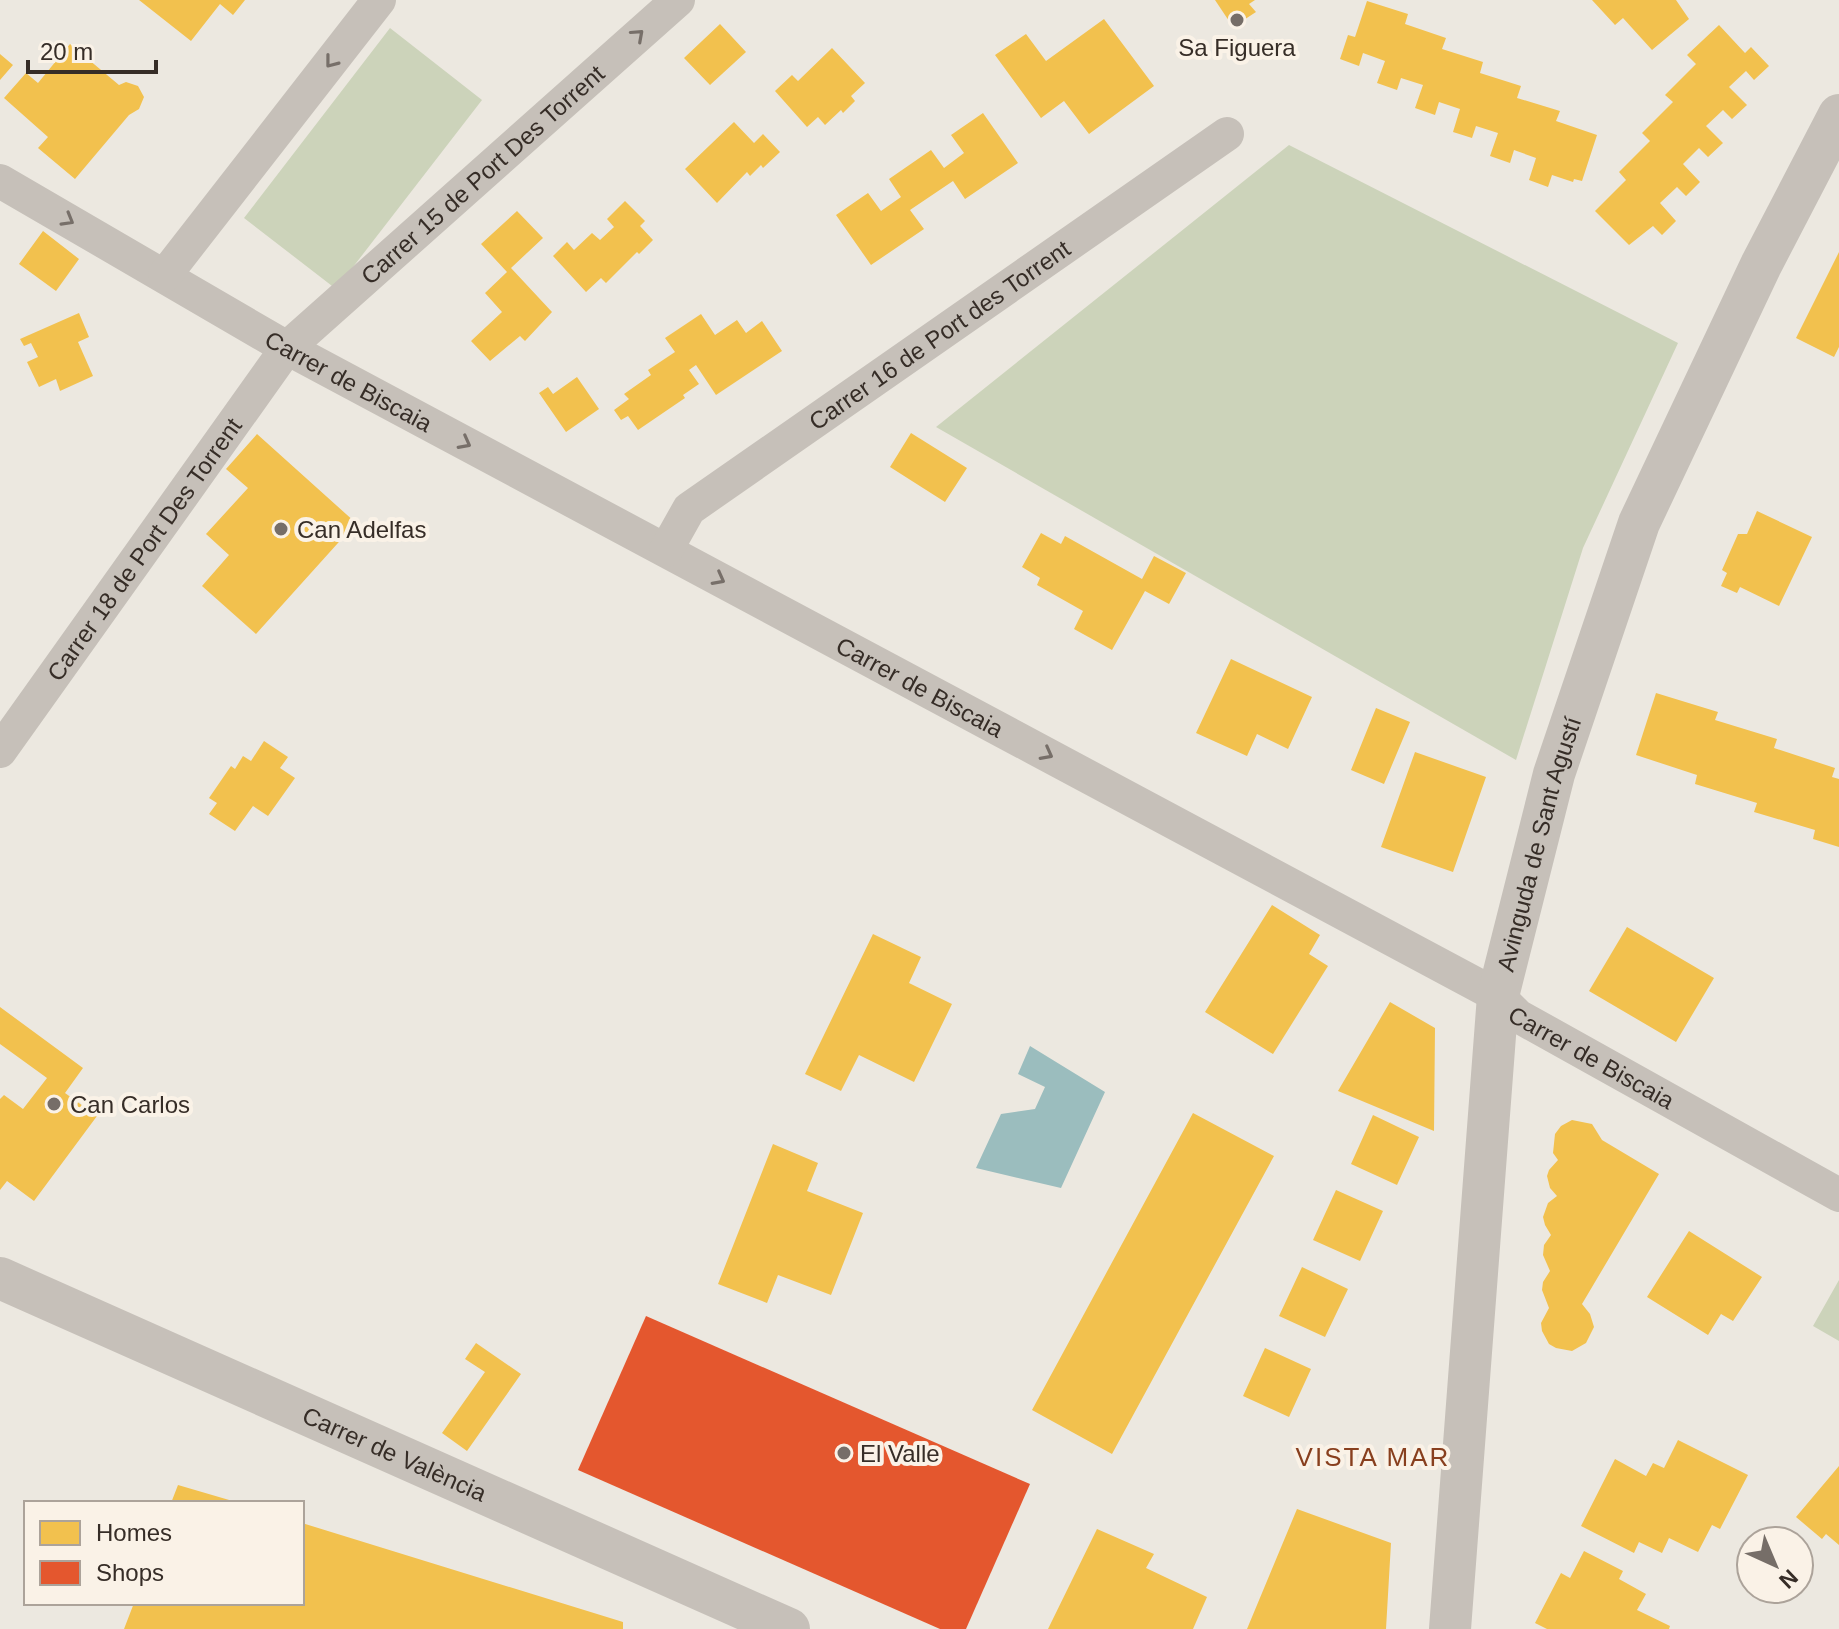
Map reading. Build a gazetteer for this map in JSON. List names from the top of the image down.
{
  "streets": {
    "street": [
      "Carrer 15 de Port Des Torrent",
      "Carrer 16 de Port des Torrent",
      "Carrer de Biscaia",
      "Carrer 18 de Port Des Torrent",
      "Avinguda de Sant Agustí",
      "Carrer de València"
    ]
  },
  "crossings": [
    ["Carrer 15 de Port Des Torrent", "Carrer de Biscaia"],
    ["Carrer 15 de Port Des Torrent", "Carrer 18 de Port Des Torrent"],
    ["Carrer 16 de Port des Torrent", "Carrer de Biscaia"],
    ["Carrer de Biscaia", "Carrer 18 de Port Des Torrent"],
    ["Carrer de Biscaia", "Avinguda de Sant Agustí"]
  ],
  "one_way": ["Carrer de Biscaia"],
  "districts": ["VISTA MAR"],
  "places": [
    "Sa Figuera",
    "Can Adelfas",
    "Can Carlos",
    "El Valle"
  ],
  "legend": ["Homes", "Shops"],
  "scale_bar": "20 m",
  "north": "bottom right"
}
